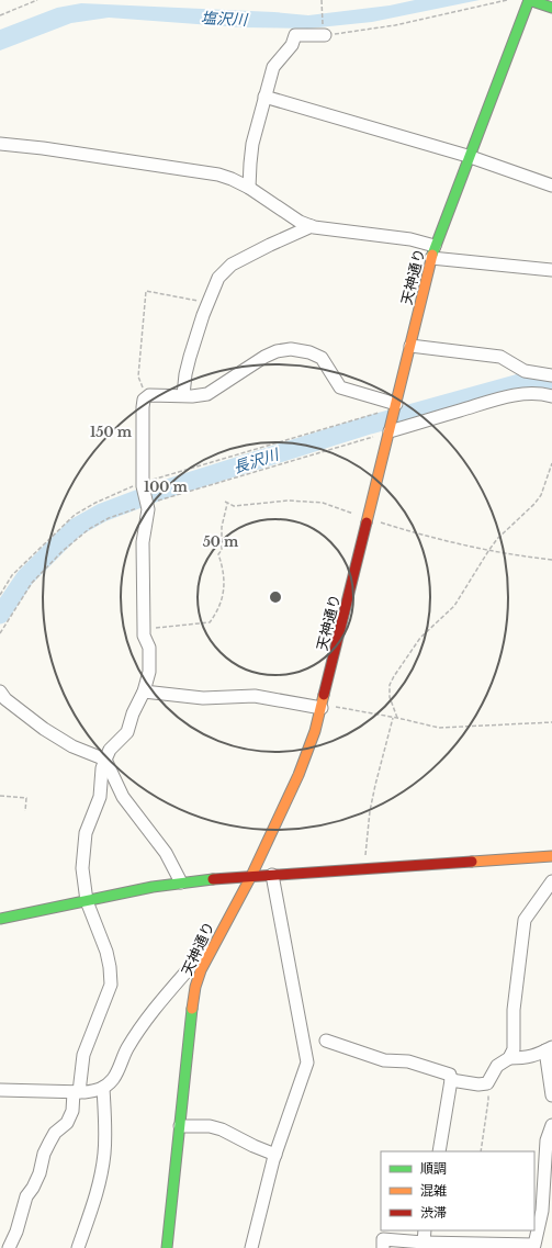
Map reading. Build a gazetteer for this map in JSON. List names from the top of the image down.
{
  "streets": {
    "street": ["天神通り"]
  },
  "water": ["塩沢川", "長沢川"],
  "legend": ["順調", "混雑", "渋滞"],
  "rings": ["150 m", "100 m", "50 m"]
}
